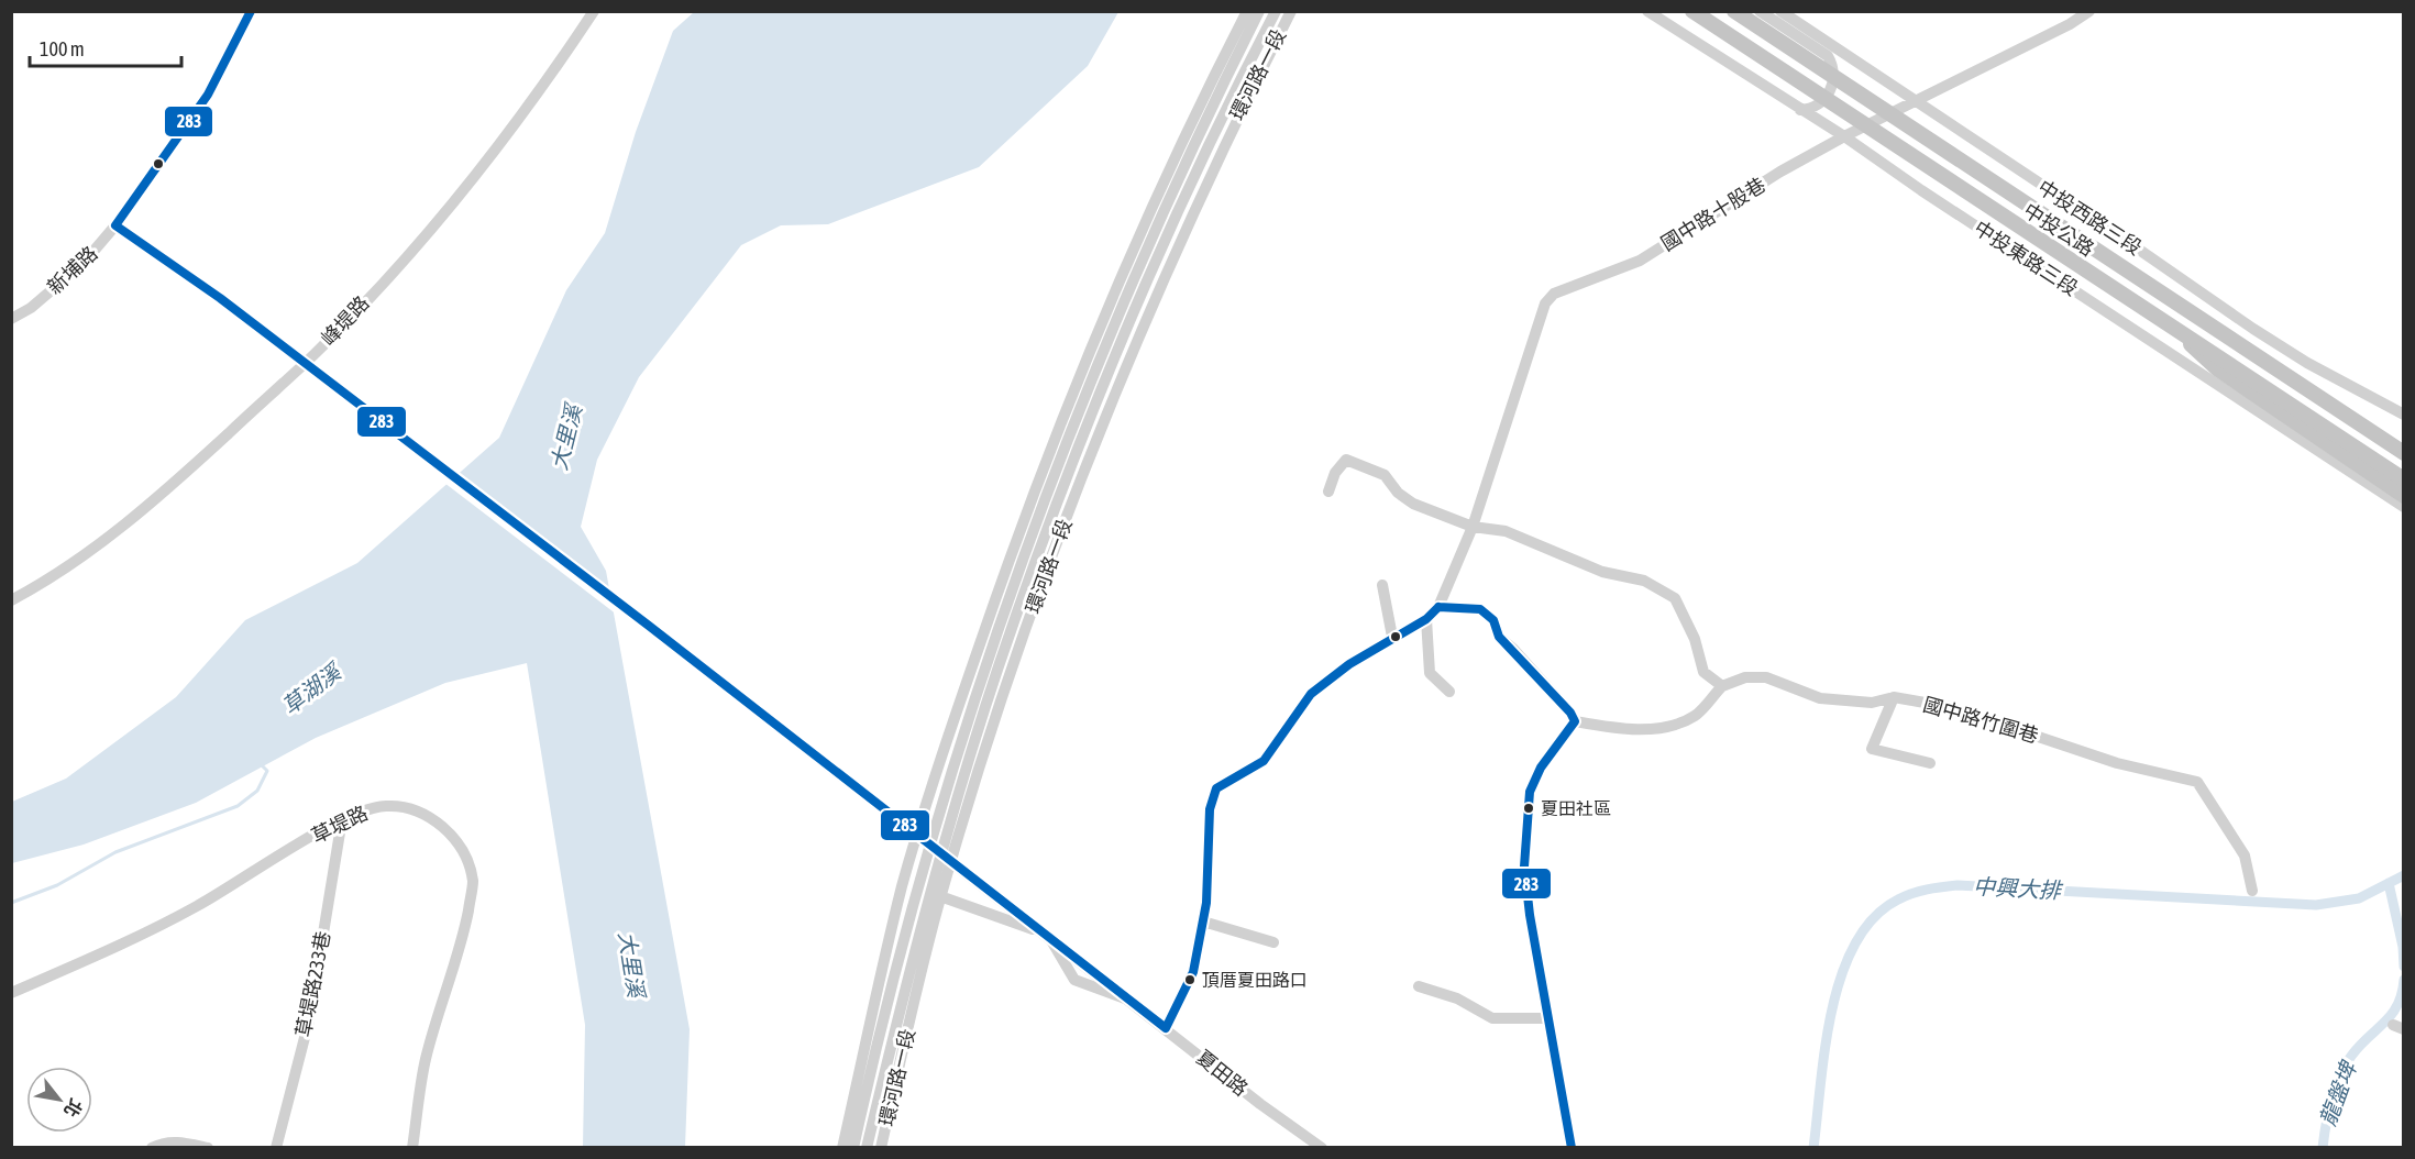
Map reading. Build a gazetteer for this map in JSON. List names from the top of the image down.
{
  "streets": {
    "main road": ["中投公路"],
    "street": [
      "環河路一段",
      "國中路十股巷",
      "中投西路三段",
      "中投東路三段",
      "新埔路",
      "峰堤路",
      "國中路竹圍巷",
      "草堤路",
      "草堤路233巷",
      "夏田路"
    ]
  },
  "crossings": [
    ["國中路十股巷", "中投西路三段"],
    ["國中路十股巷", "中投東路三段"],
    ["新埔路", "夏田路"],
    ["草堤路", "草堤路233巷"]
  ],
  "water": [
    "大里溪",
    "草湖溪",
    "中興大排",
    "龍盤埤"
  ],
  "places": ["夏田社區", "頂厝夏田路口"],
  "lines": ["transit line 283"],
  "scale_bar": "100 m",
  "north": "bottom right"
}
